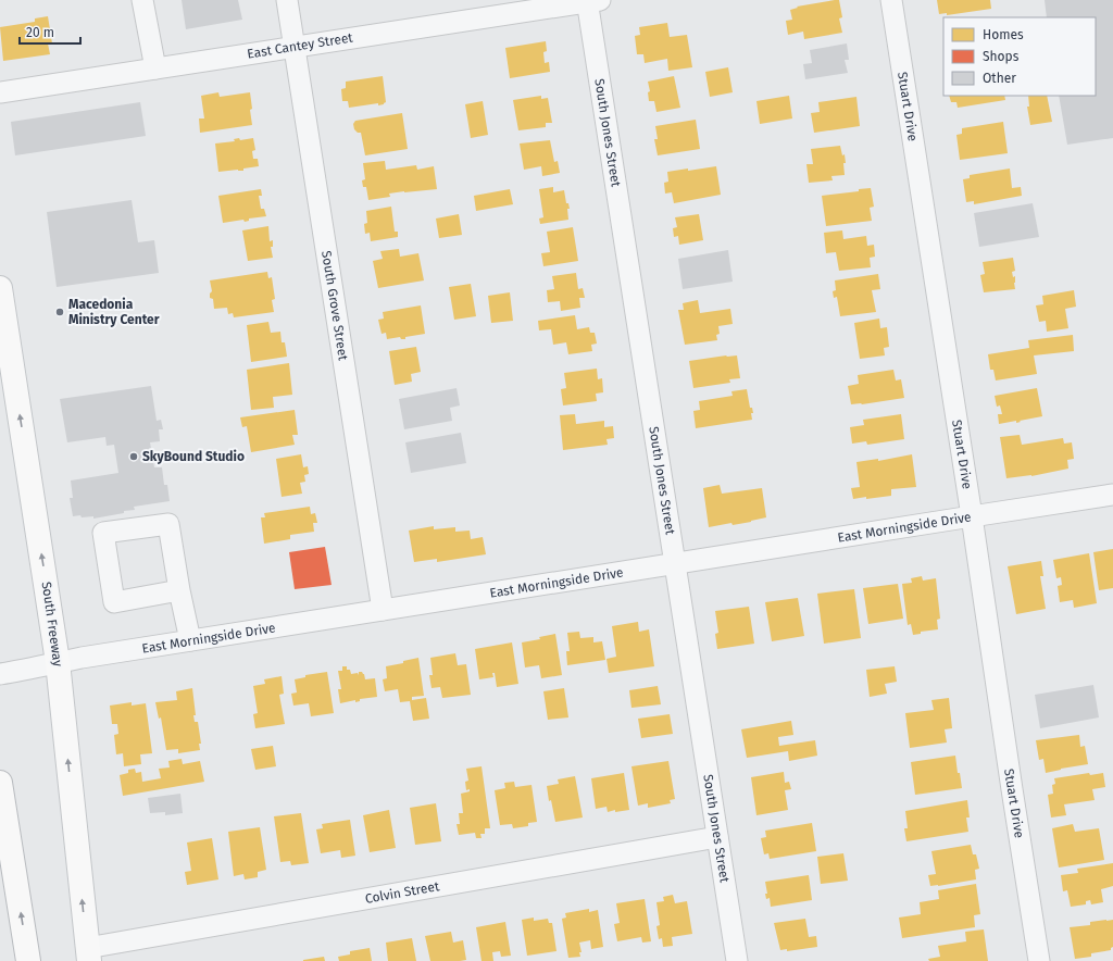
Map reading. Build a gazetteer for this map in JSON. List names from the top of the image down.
{
  "streets": {
    "main road": ["South Freeway"],
    "street": [
      "East Cantey Street",
      "Stuart Drive",
      "South Jones Street",
      "South Grove Street",
      "East Morningside Drive",
      "Colvin Street"
    ]
  },
  "crossings": [
    ["East Cantey Street", "South Jones Street"],
    ["East Cantey Street", "South Grove Street"],
    ["Stuart Drive", "East Morningside Drive"],
    ["South Jones Street", "East Morningside Drive"],
    ["South Jones Street", "Colvin Street"],
    ["South Grove Street", "East Morningside Drive"],
    ["East Morningside Drive", "South Freeway"],
    ["South Freeway", "Colvin Street"]
  ],
  "one_way": ["South Freeway"],
  "places": ["Macedonia Ministry Center", "SkyBound Studio"],
  "legend": ["Homes", "Shops", "Other"],
  "scale_bar": "20 m"
}
